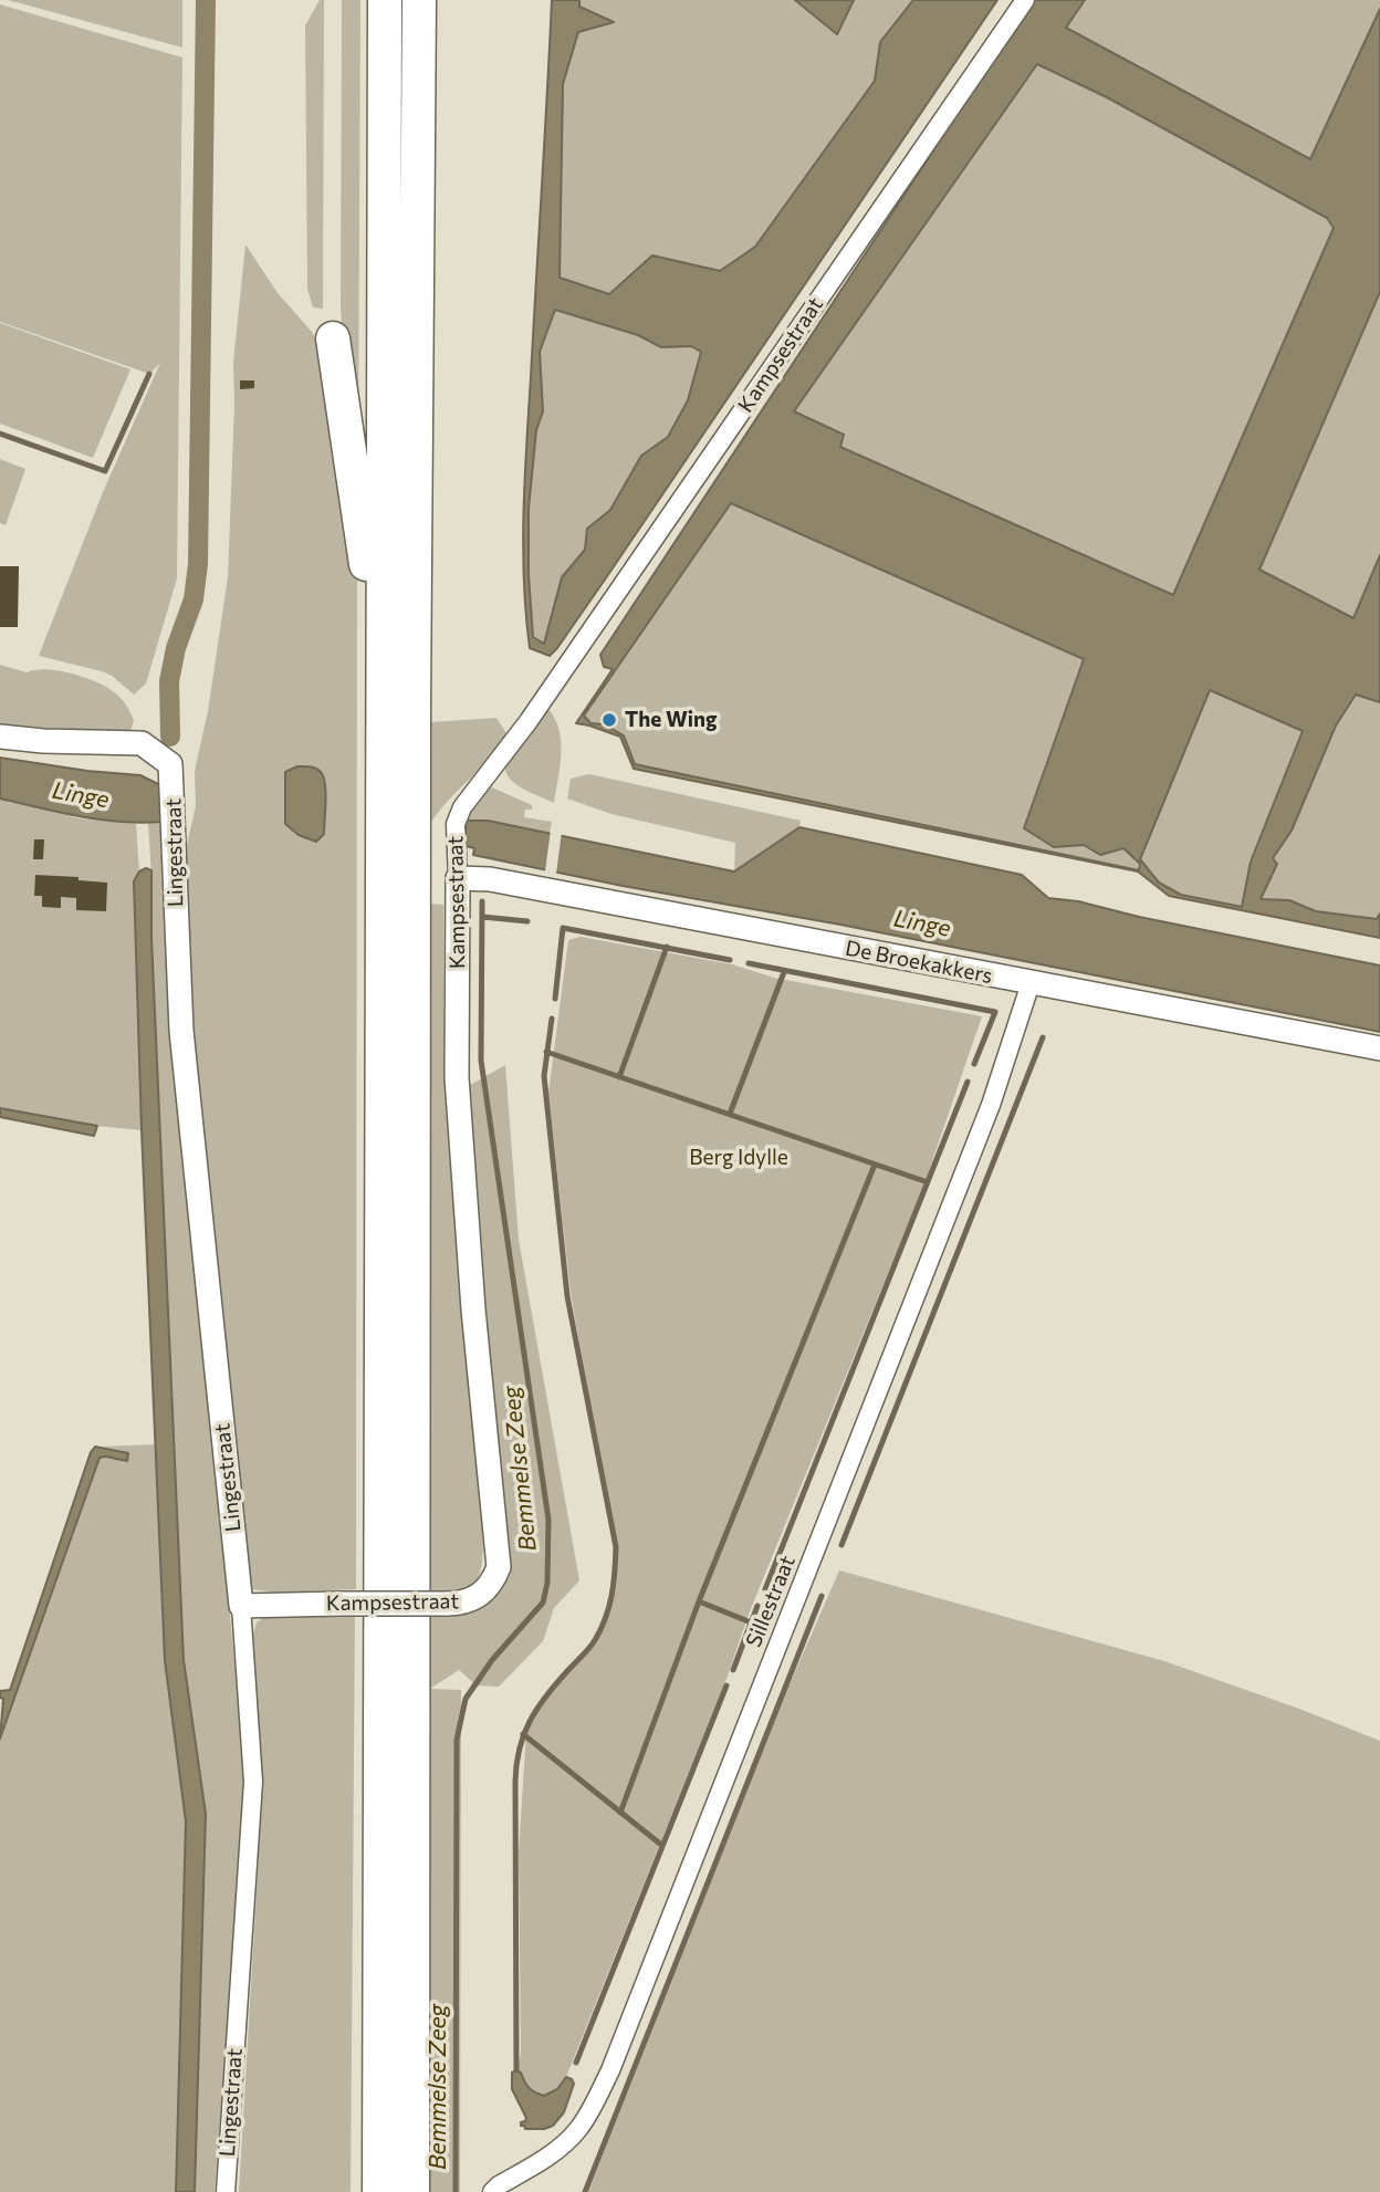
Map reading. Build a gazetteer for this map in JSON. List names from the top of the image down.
{
  "streets": {
    "street": [
      "Kampsestraat",
      "Lingestraat",
      "De Broekakkers",
      "Sillestraat"
    ]
  },
  "crossings": [
    ["Kampsestraat", "Lingestraat"],
    ["Kampsestraat", "De Broekakkers"],
    ["De Broekakkers", "Sillestraat"]
  ],
  "water": ["Linge", "Bemmelse Zeeg"],
  "parks": ["Berg Idylle"],
  "places": ["The Wing"]
}
